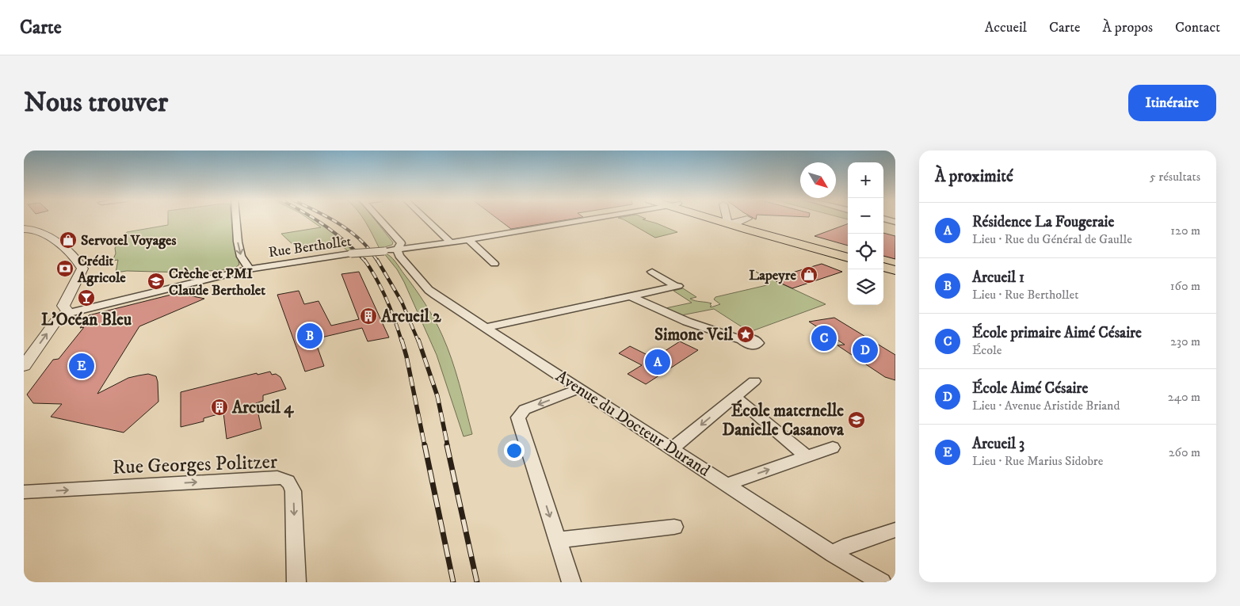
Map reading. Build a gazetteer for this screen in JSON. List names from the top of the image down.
{
  "streets": {
    "street": ["Rue Berthollet", "Avenue du Docteur Durand", "Rue Georges Politzer"]
  },
  "crossings": [
    ["Rue Berthollet", "Avenue du Docteur Durand"]
  ],
  "places": {
    "shop": ["Servotel Voyages", "Lapeyre"],
    "bank": ["Crédit Agricole"],
    "school or university": ["Crèche et PMI Claude Bertholet", "École maternelle Danielle Casanova"],
    "bar": ["L'Océan Bleu"],
    "building": ["Arcueil 2", "Arcueil 4"],
    "place": ["Simone Veil"]
  },
  "north": "bottom right",
  "page": {
    "header": "Carte",
    "nav": [
      "Accueil",
      "Carte",
      "À propos",
      "Contact"
    ],
    "buttons": "Itinéraire",
    "title": "Nous trouver",
    "heading": ["À proximité", "5 résultats"],
    "map_buttons": ["+", "−"],
    "list": [
      {
        "mark": "A",
        "name": "Résidence La Fougeraie",
        "note": "Lieu · Rue du Général de Gaulle",
        "value": "120 m"
      },
      {
        "mark": "B",
        "name": "Arcueil 1",
        "note": "Lieu · Rue Berthollet",
        "value": "160 m"
      },
      {
        "mark": "C",
        "name": "École primaire Aimé Césaire",
        "note": "École",
        "value": "230 m"
      },
      {
        "mark": "D",
        "name": "École Aimé Césaire",
        "note": "Lieu · Avenue Aristide Briand",
        "value": "240 m"
      },
      {
        "mark": "E",
        "name": "Arcueil 3",
        "note": "Lieu · Rue Marius Sidobre",
        "value": "260 m"
      }
    ],
    "pins": [
      "B",
      "C",
      "D",
      "A",
      "E"
    ]
  }
}
